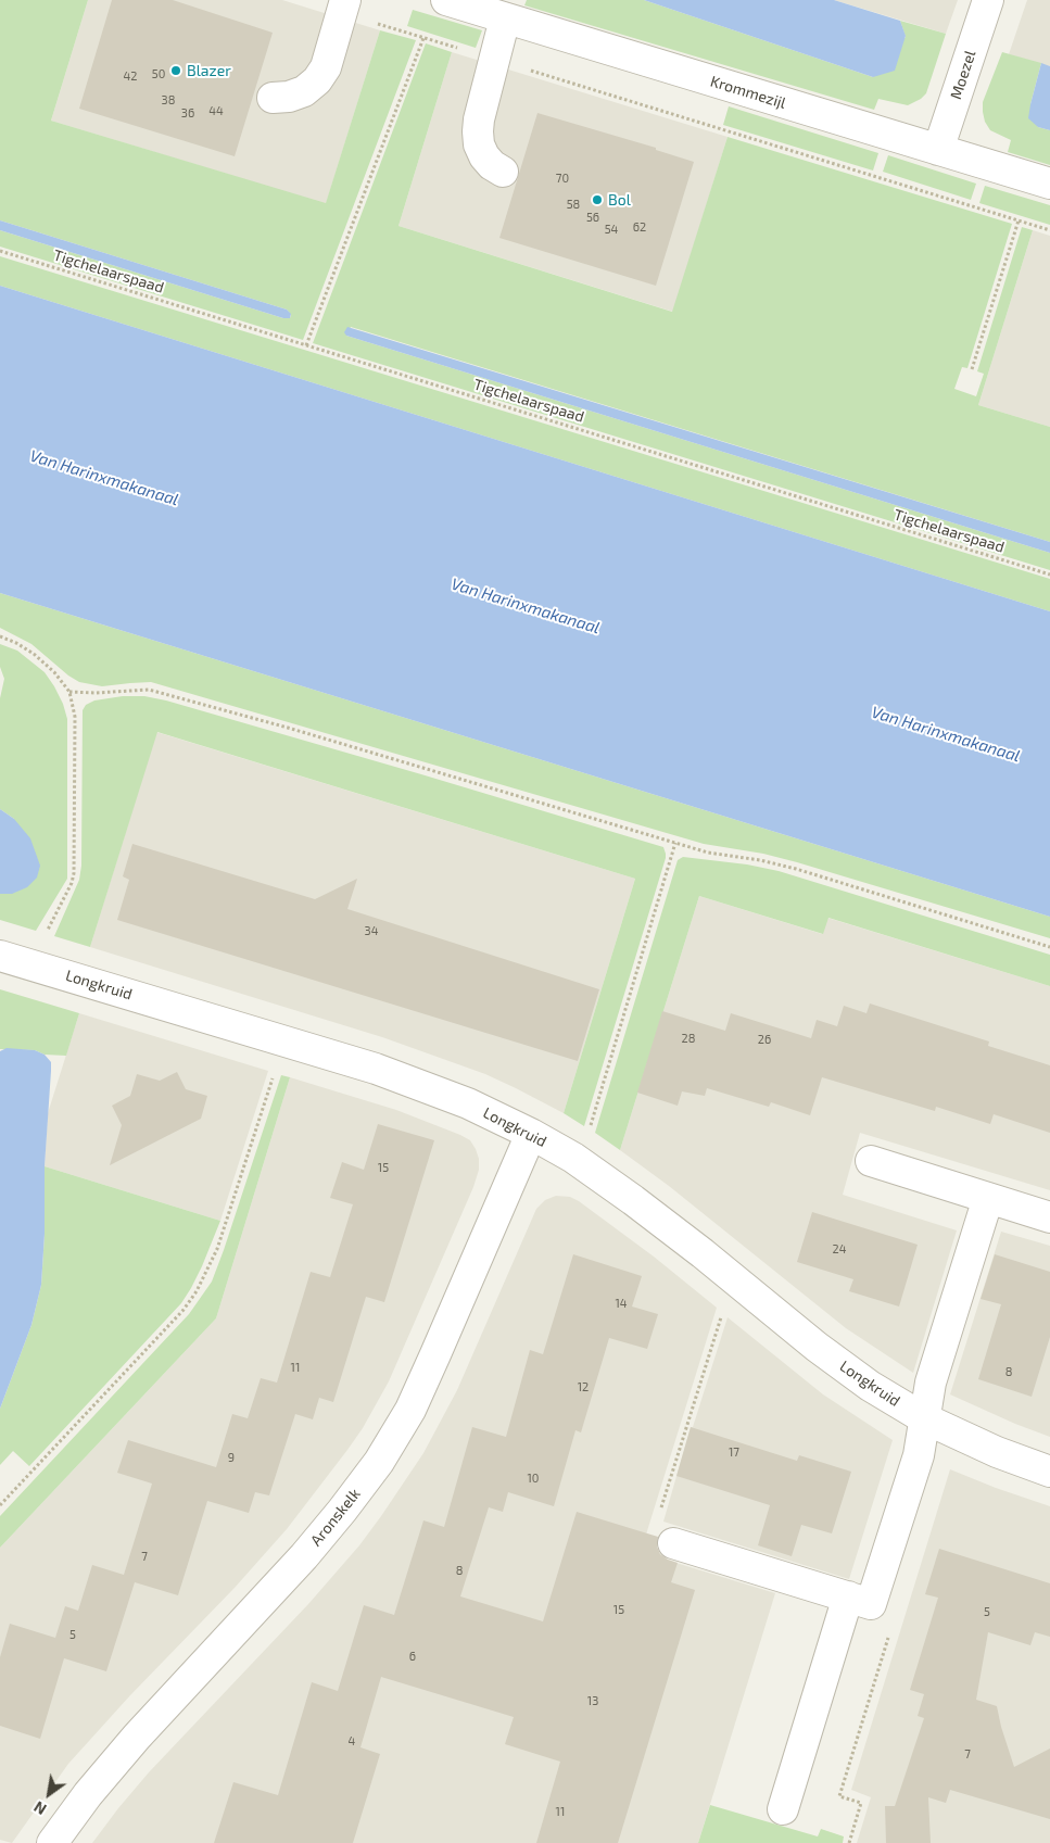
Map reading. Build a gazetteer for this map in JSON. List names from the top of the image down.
{
  "streets": {
    "street": [
      "Moezel",
      "Krommezijl",
      "Longkruid",
      "Aronskelk"
    ],
    "path": ["Tigchelaarspaad"]
  },
  "crossings": [
    ["Moezel", "Krommezijl"],
    ["Longkruid", "Aronskelk"]
  ],
  "water": ["Van Harinxmakanaal"],
  "places": ["Blazer", "Bol"],
  "house_numbers": [
    "50",
    "42",
    "38",
    "44",
    "36",
    "70",
    "58",
    "56",
    "62",
    "54",
    "34",
    "28",
    "26",
    "15",
    "24",
    "14",
    "11",
    "8",
    "12",
    "17",
    "9",
    "10",
    "7",
    "8",
    "15",
    "5",
    "5",
    "6",
    "13",
    "4",
    "7",
    "11"
  ],
  "north": "bottom left"
}
